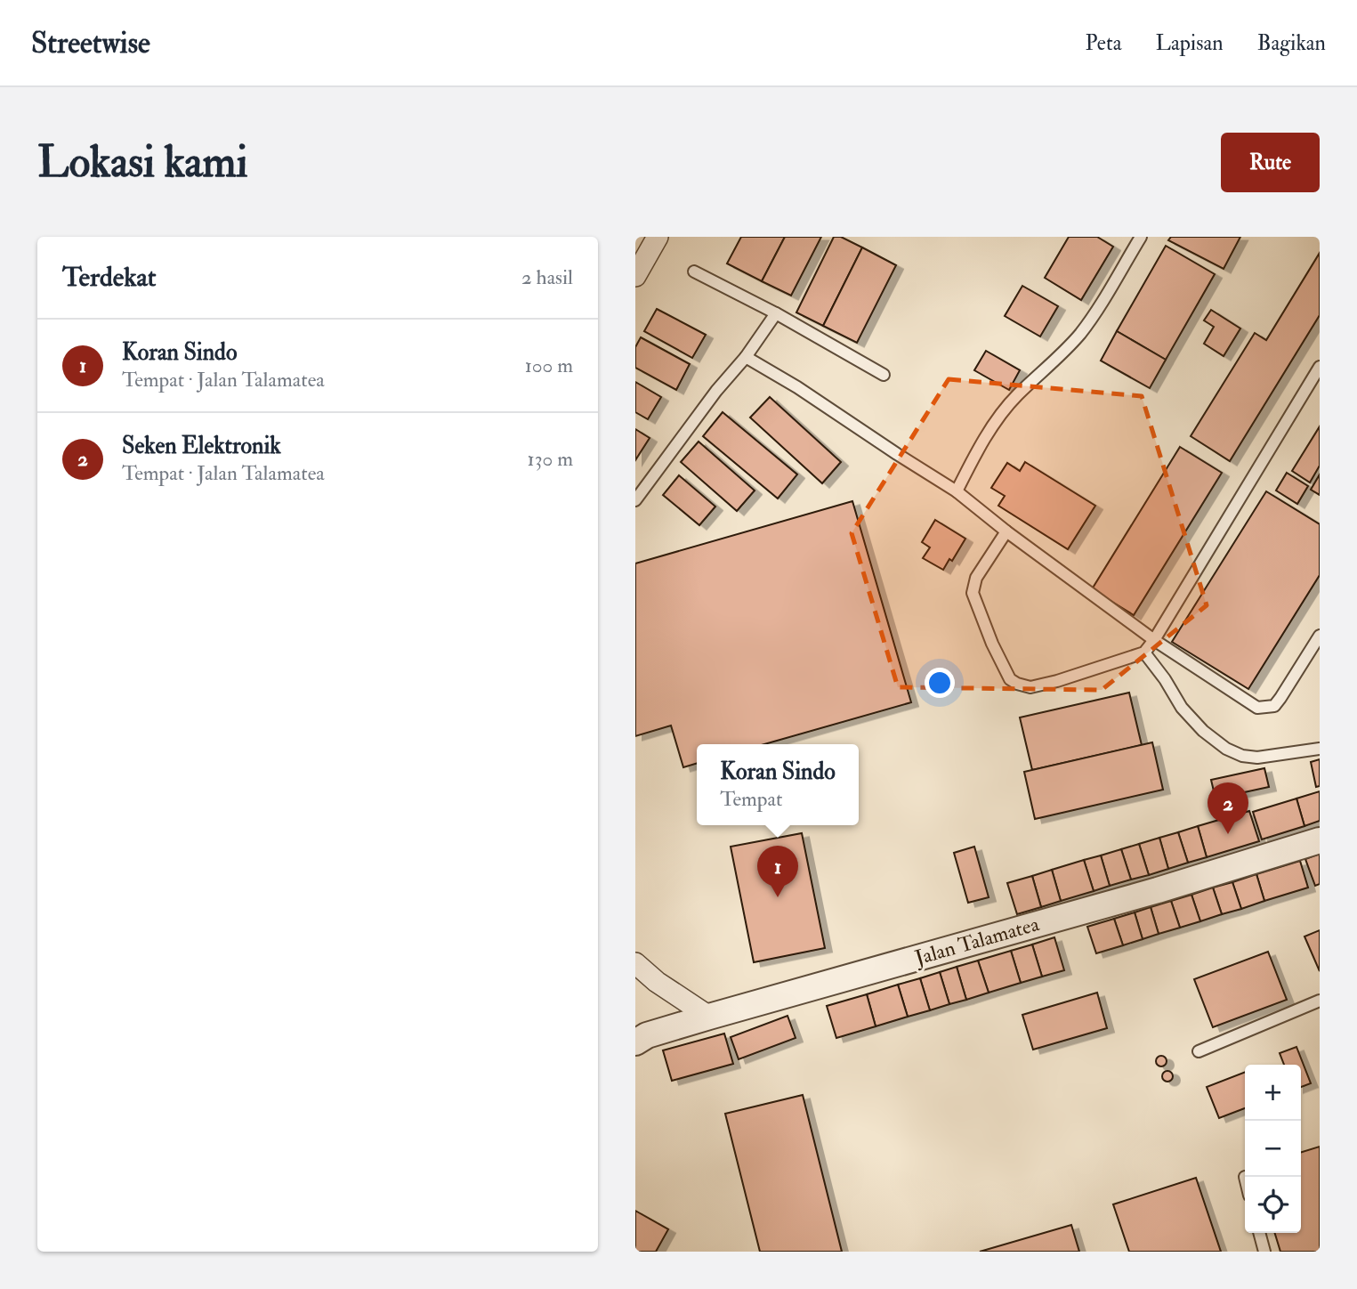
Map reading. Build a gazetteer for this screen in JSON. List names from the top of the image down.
{
  "streets": {
    "street": ["Jalan Talamatea"]
  },
  "page": {
    "header": "Streetwise",
    "nav": ["Peta", "Lapisan", "Bagikan"],
    "buttons": "Rute",
    "title": "Lokasi kami",
    "heading": ["Terdekat", "2 hasil"],
    "list": [
      {
        "mark": "1",
        "name": "Koran Sindo",
        "note": "Tempat · Jalan Talamatea",
        "value": "100 m"
      },
      {
        "mark": "2",
        "name": "Seken Elektronik",
        "note": "Tempat · Jalan Talamatea",
        "value": "130 m"
      }
    ],
    "popup": ["Koran Sindo", "Tempat"],
    "pins": ["2", "1"],
    "map_buttons": ["+", "−"]
  }
}
